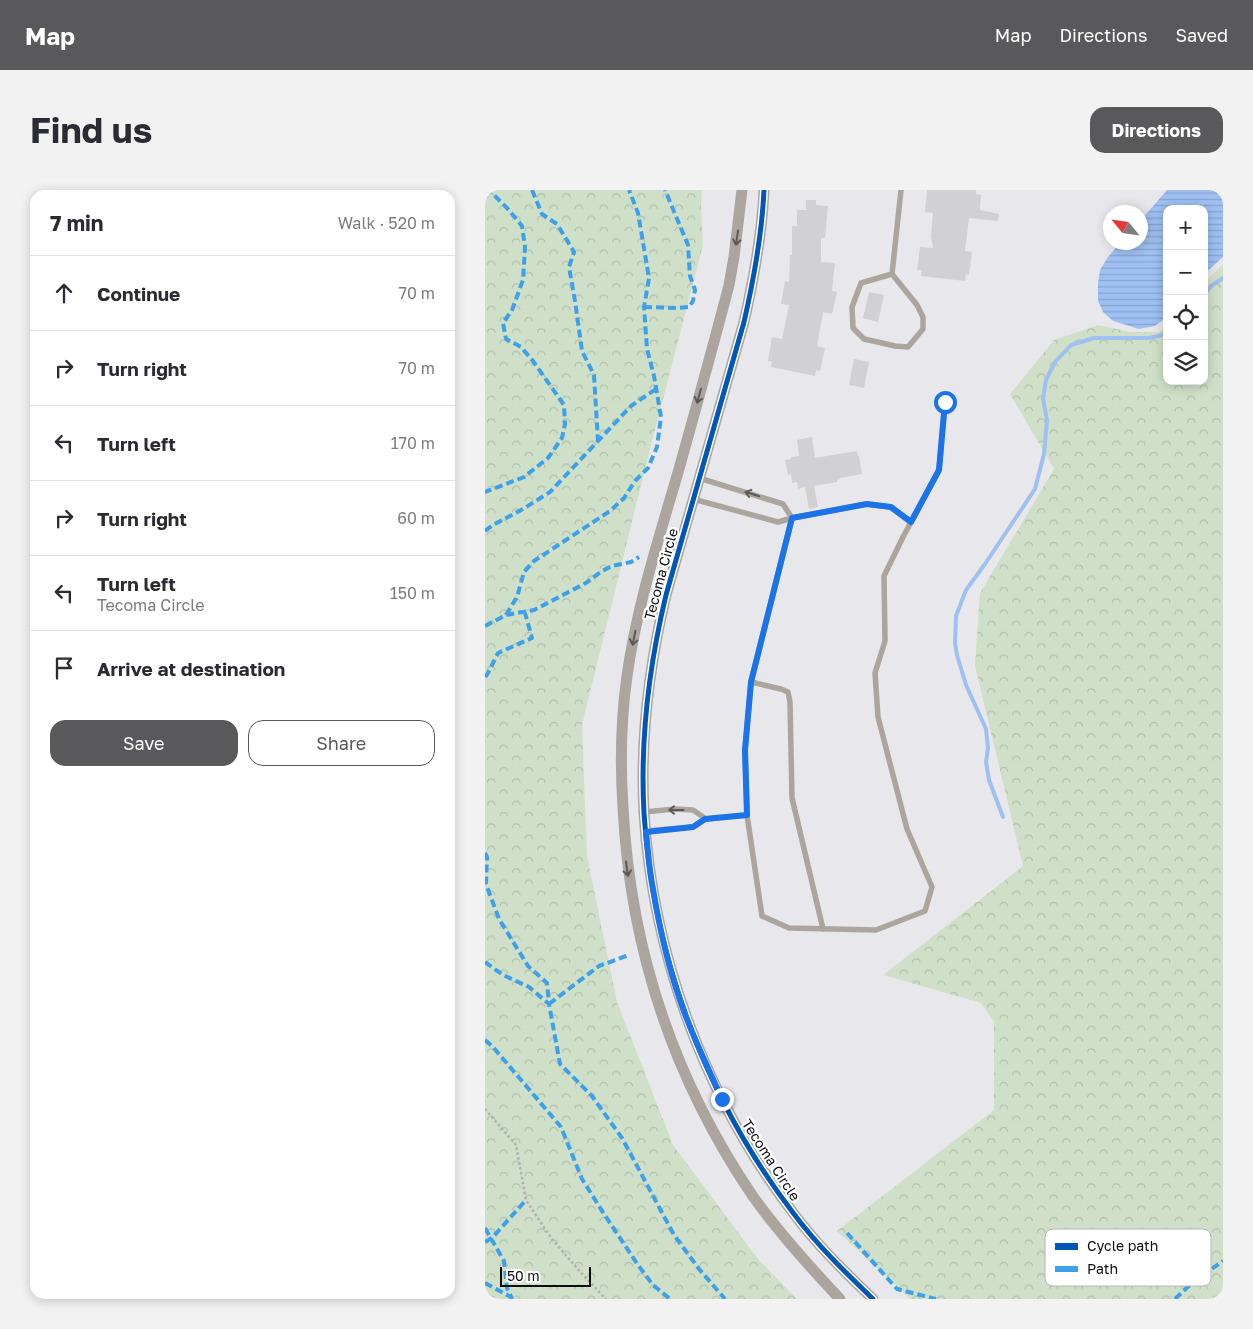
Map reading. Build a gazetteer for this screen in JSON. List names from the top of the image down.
{
  "streets": {
    "street": ["Tecoma Circle"]
  },
  "legend": ["Cycle path", "Path"],
  "scale_bar": "50 m",
  "north": "top left",
  "page": {
    "header": "Map",
    "nav": ["Map", "Directions", "Saved"],
    "buttons": [
      "Directions",
      ["Save", "Share"]
    ],
    "title": "Find us",
    "heading": ["7 min", "Walk · 520 m"],
    "map_buttons": ["+", "−"],
    "list": [
      ["Continue", "70 m"],
      ["Turn right", "70 m"],
      ["Turn left", "170 m"],
      ["Turn right", "60 m"],
      ["Turn left", "Tecoma Circle", "150 m"],
      "Arrive at destination"
    ],
    "scale": "50 m"
  }
}
